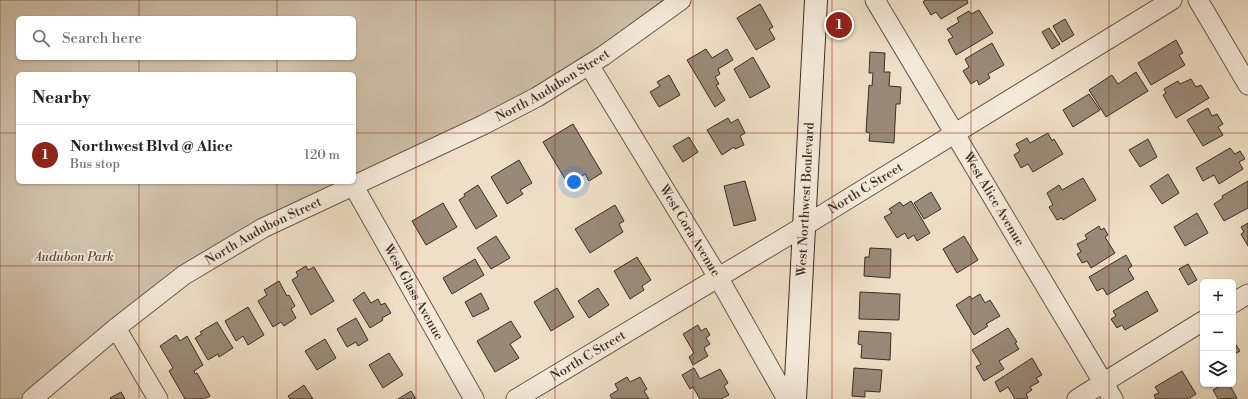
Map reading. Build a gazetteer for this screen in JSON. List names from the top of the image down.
{
  "streets": {
    "main road": ["West Northwest Boulevard"],
    "street": [
      "North Audubon Street",
      "North C Street",
      "West Alice Avenue",
      "West Cora Avenue",
      "West Glass Avenue"
    ]
  },
  "crossings": [
    ["North Audubon Street", "West Cora Avenue"],
    ["North Audubon Street", "West Glass Avenue"],
    ["North C Street", "West Northwest Boulevard"],
    ["North C Street", "West Alice Avenue"],
    ["North C Street", "West Cora Avenue"]
  ],
  "parks": ["Audubon Park"],
  "page": {
    "pins": "1",
    "search": "Search here",
    "heading": "Nearby",
    "list": [
      {
        "mark": "1",
        "name": "Northwest Blvd @ Alice",
        "note": "Bus stop",
        "value": "120 m"
      }
    ],
    "map_buttons": ["+", "−"]
  }
}
